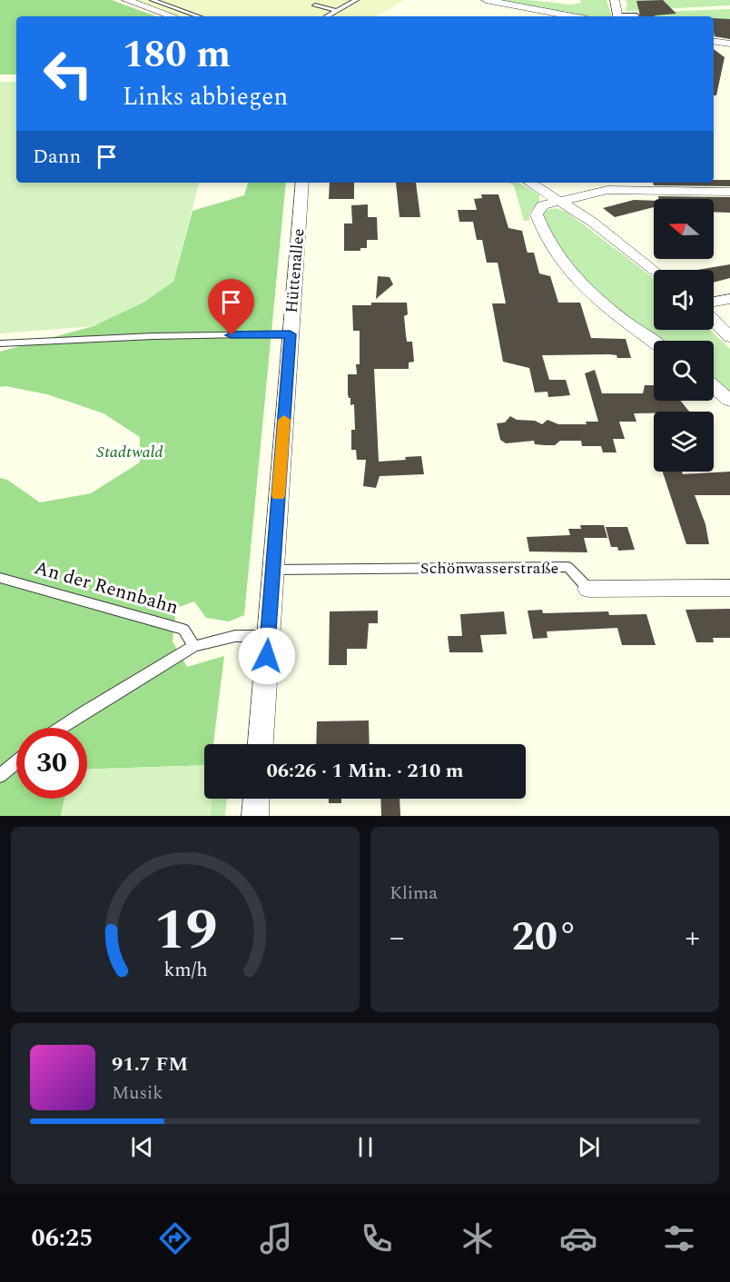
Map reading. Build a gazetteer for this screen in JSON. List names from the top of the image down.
{
  "streets": {
    "street": ["Hüttenallee", "Schönwasserstraße"],
    "lane": ["An der Rennbahn"]
  },
  "crossings": [
    ["Hüttenallee", "Schönwasserstraße"]
  ],
  "parks": ["Stadtwald"],
  "north": "left",
  "page": {
    "turn": ["180 m", "Links abbiegen"],
    "then": "Dann",
    "limit": "30",
    "trip": "06:26 · 1 Min. · 210 m",
    "tile": "Klima",
    "heat": ["−", "20°", "+"],
    "song": ["91.7 FM", "Musik"],
    "tabs": "06:25",
    "gauge": ["19", "km/h"]
  }
}
